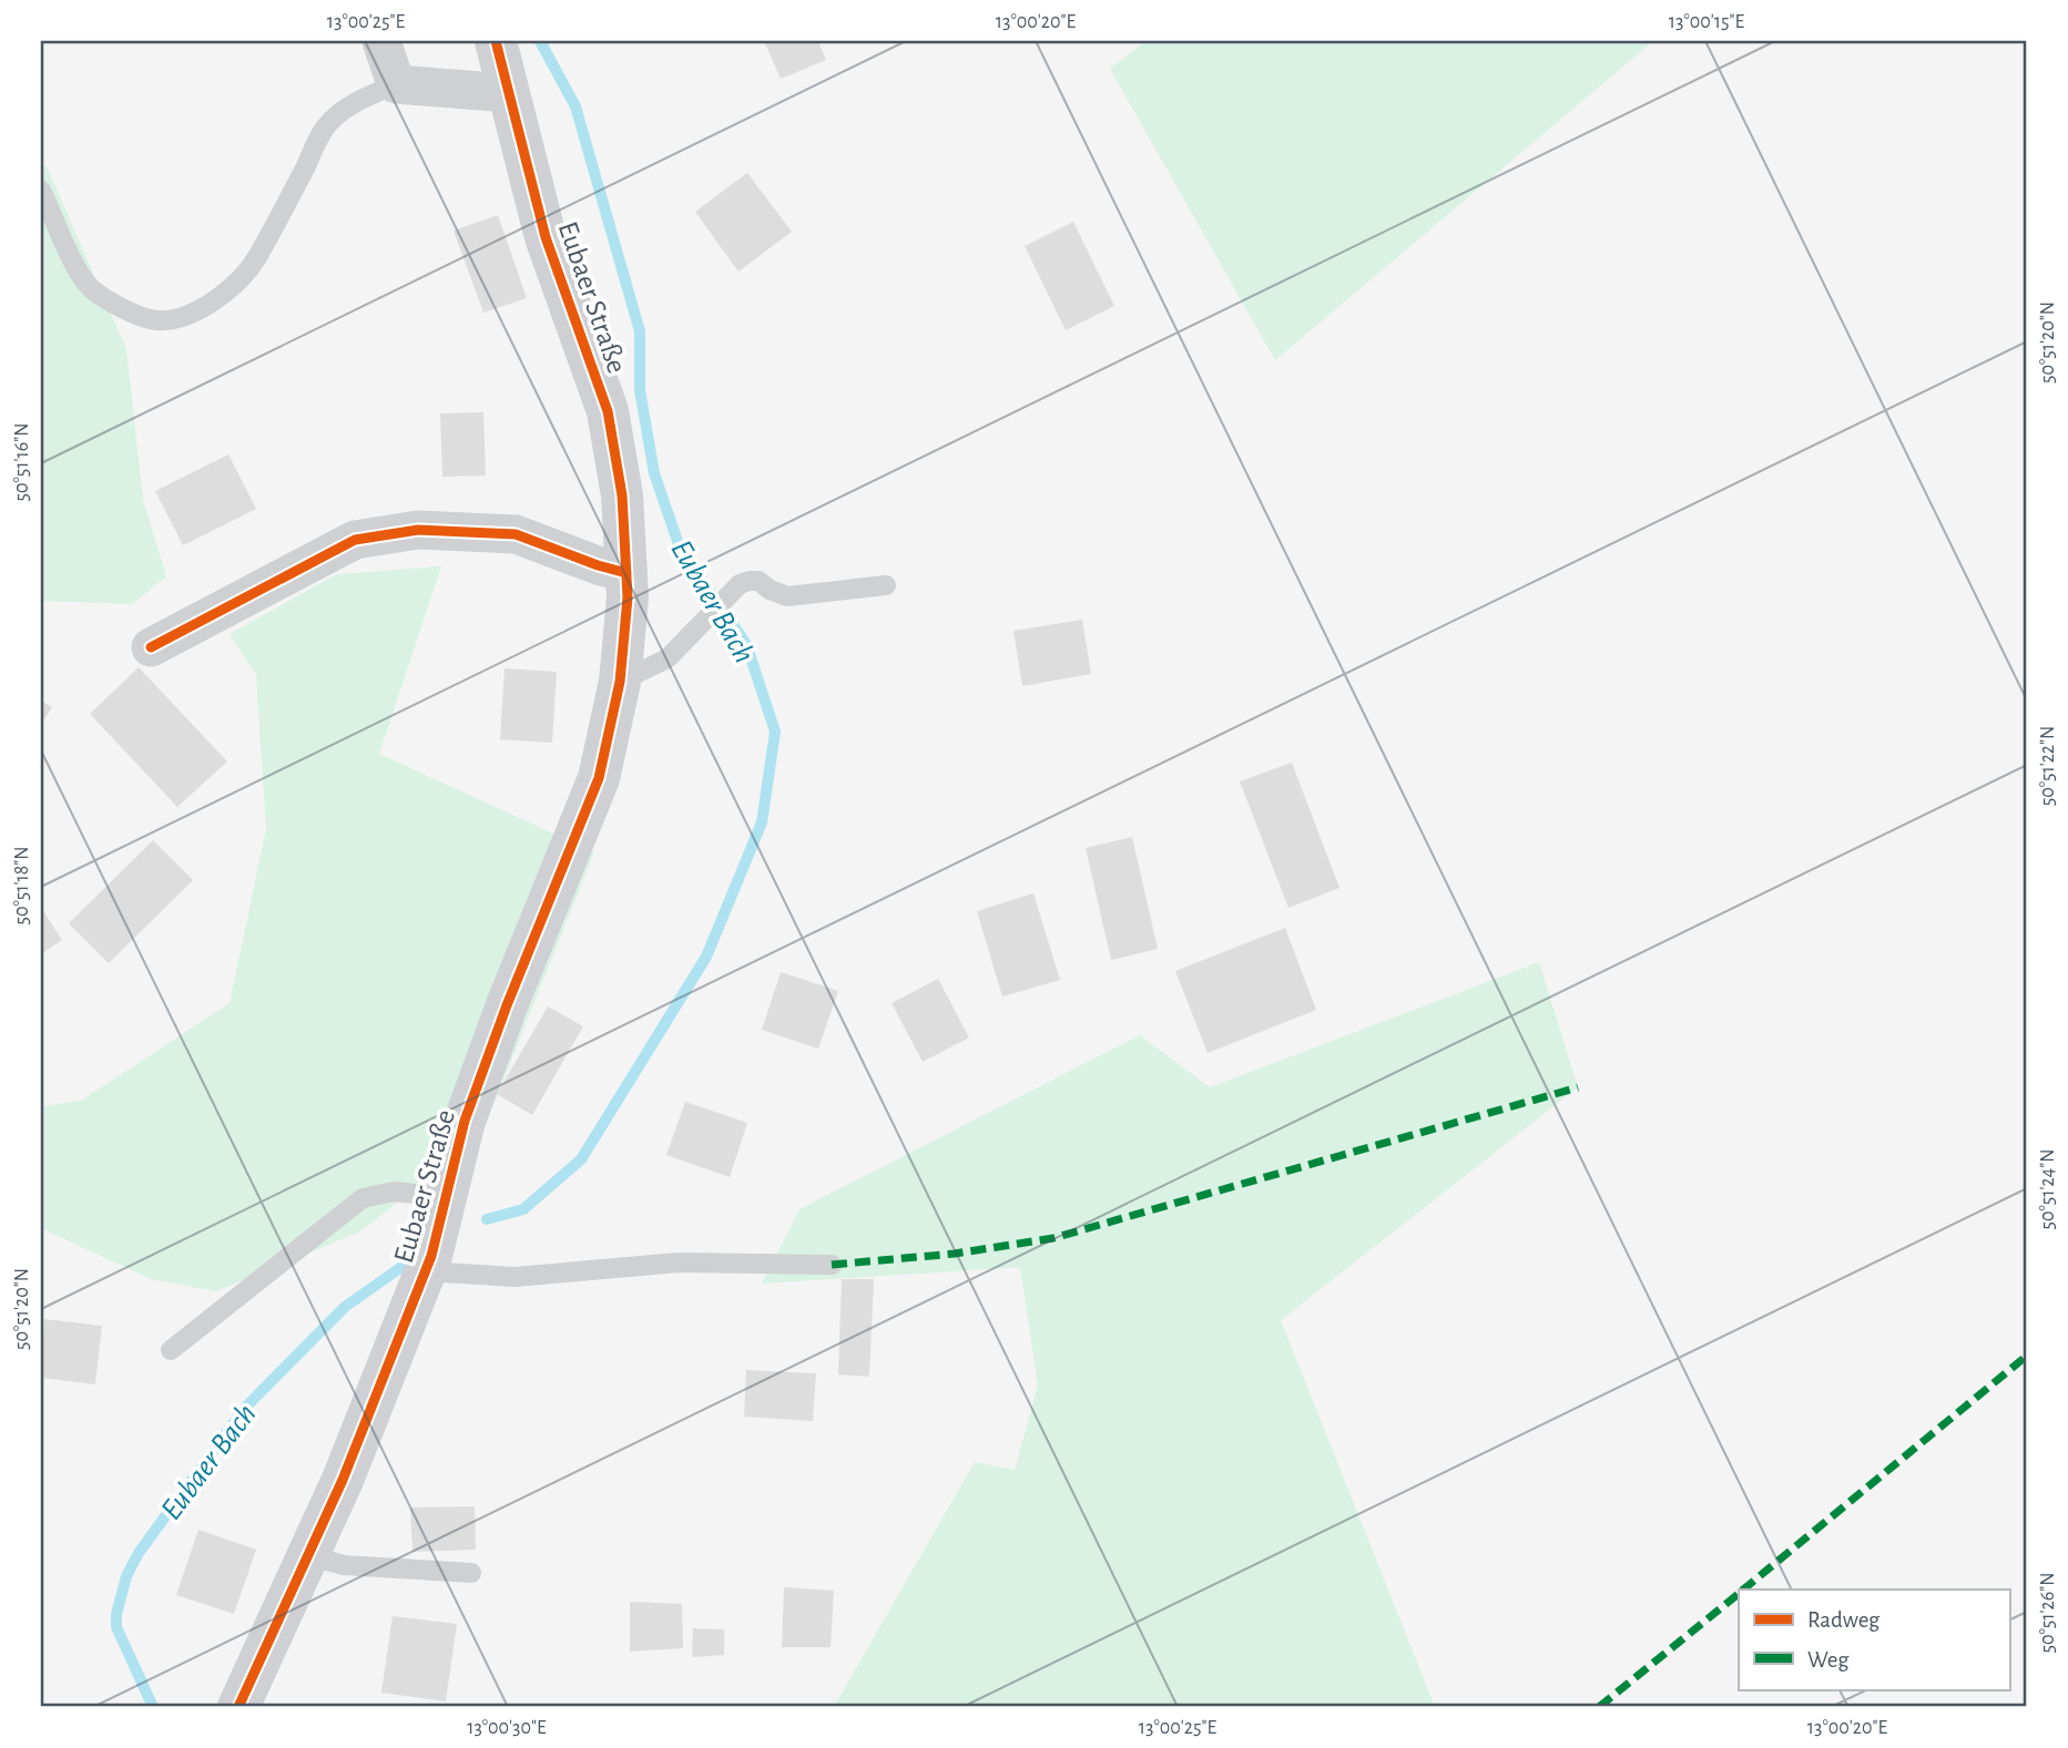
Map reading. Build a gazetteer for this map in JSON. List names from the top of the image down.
{
  "streets": {
    "street": ["Eubaer Straße"]
  },
  "water": ["Eubaer Bach"],
  "legend": ["Radweg", "Weg"],
  "coordinates": [
    "13°00'25\"E",
    "13°00'20\"E",
    "13°00'15\"E",
    "50°51'20\"N",
    "50°51'16\"N",
    "50°51'22\"N",
    "50°51'18\"N",
    "50°51'24\"N",
    "50°51'26\"N",
    "13°00'30\"E"
  ]
}
